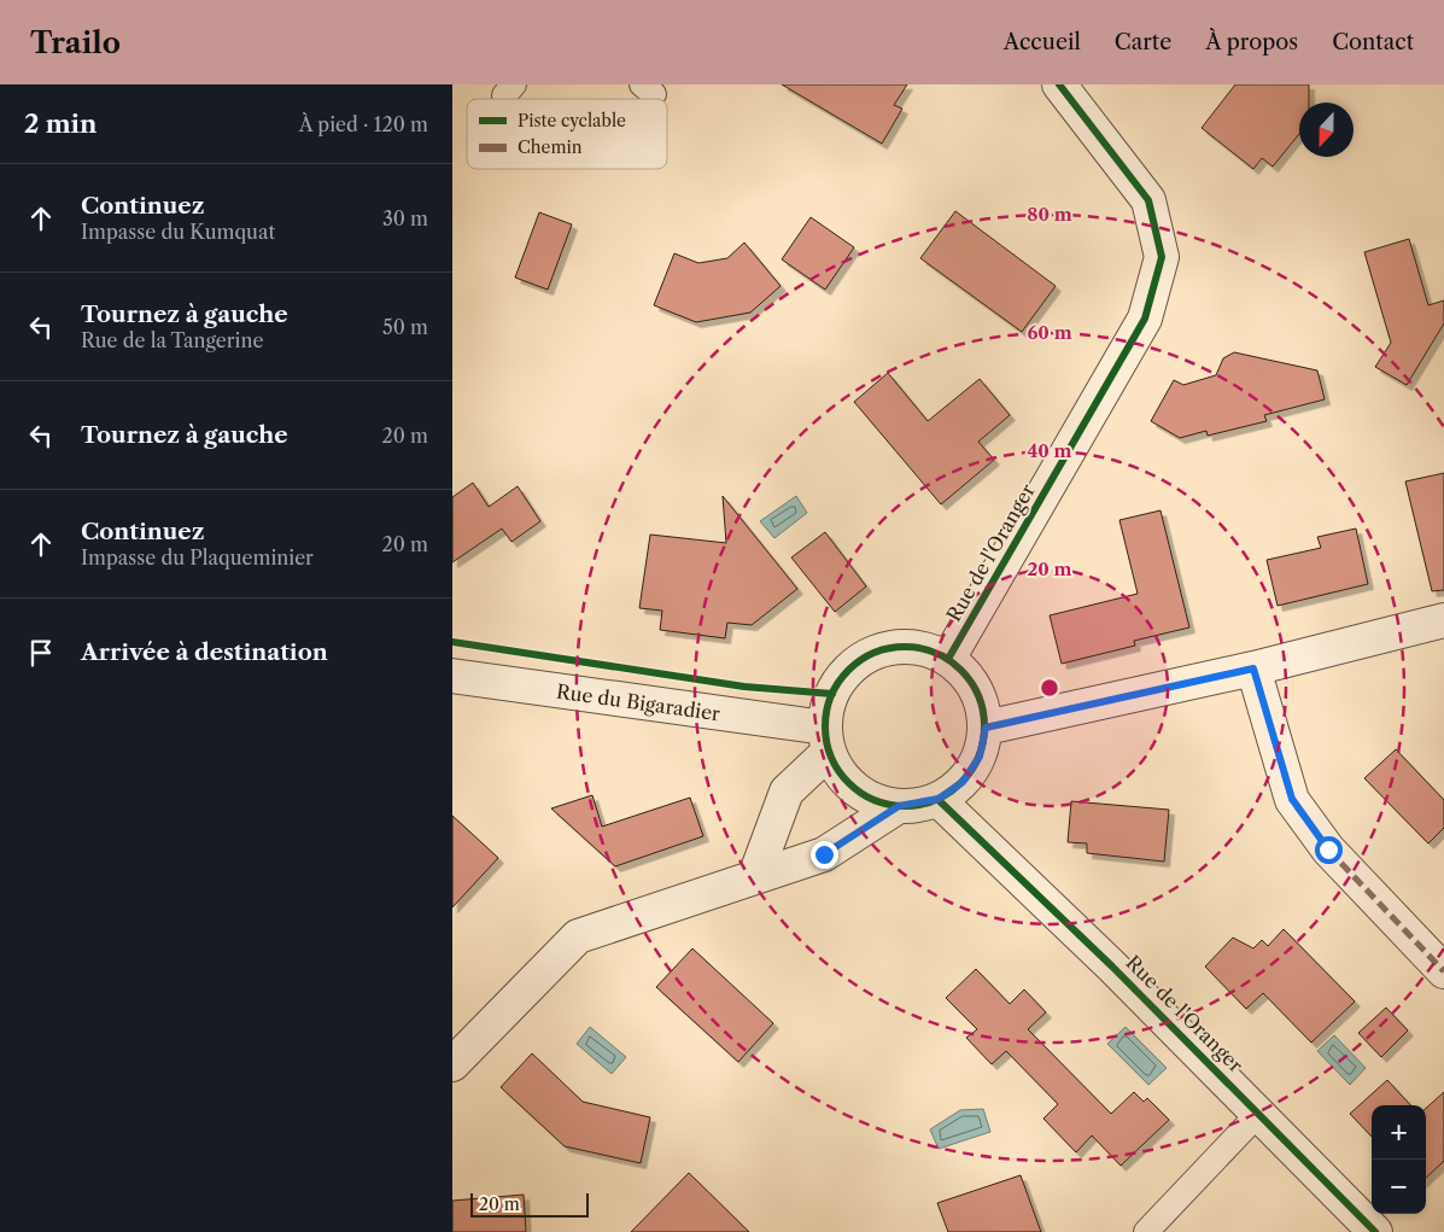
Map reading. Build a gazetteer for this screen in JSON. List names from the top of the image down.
{
  "streets": {
    "street": ["Rue de l'Oranger", "Rue du Bigaradier"]
  },
  "crossings": [
    ["Rue de l'Oranger", "Rue du Bigaradier"]
  ],
  "legend": ["Piste cyclable", "Chemin"],
  "scale_bar": "20 m",
  "north": "bottom",
  "page": {
    "header": "Trailo",
    "nav": [
      "Accueil",
      "Carte",
      "À propos",
      "Contact"
    ],
    "heading": ["2 min", "À pied · 120 m"],
    "list": [
      ["Continuez", "Impasse du Kumquat", "30 m"],
      ["Tournez à gauche", "Rue de la Tangerine", "50 m"],
      ["Tournez à gauche", "20 m"],
      ["Continuez", "Impasse du Plaqueminier", "20 m"],
      "Arrivée à destination"
    ],
    "map_buttons": ["+", "−"],
    "scale": "20 m"
  },
  "rings": [
    "80 m",
    "60 m",
    "40 m",
    "20 m"
  ]
}
